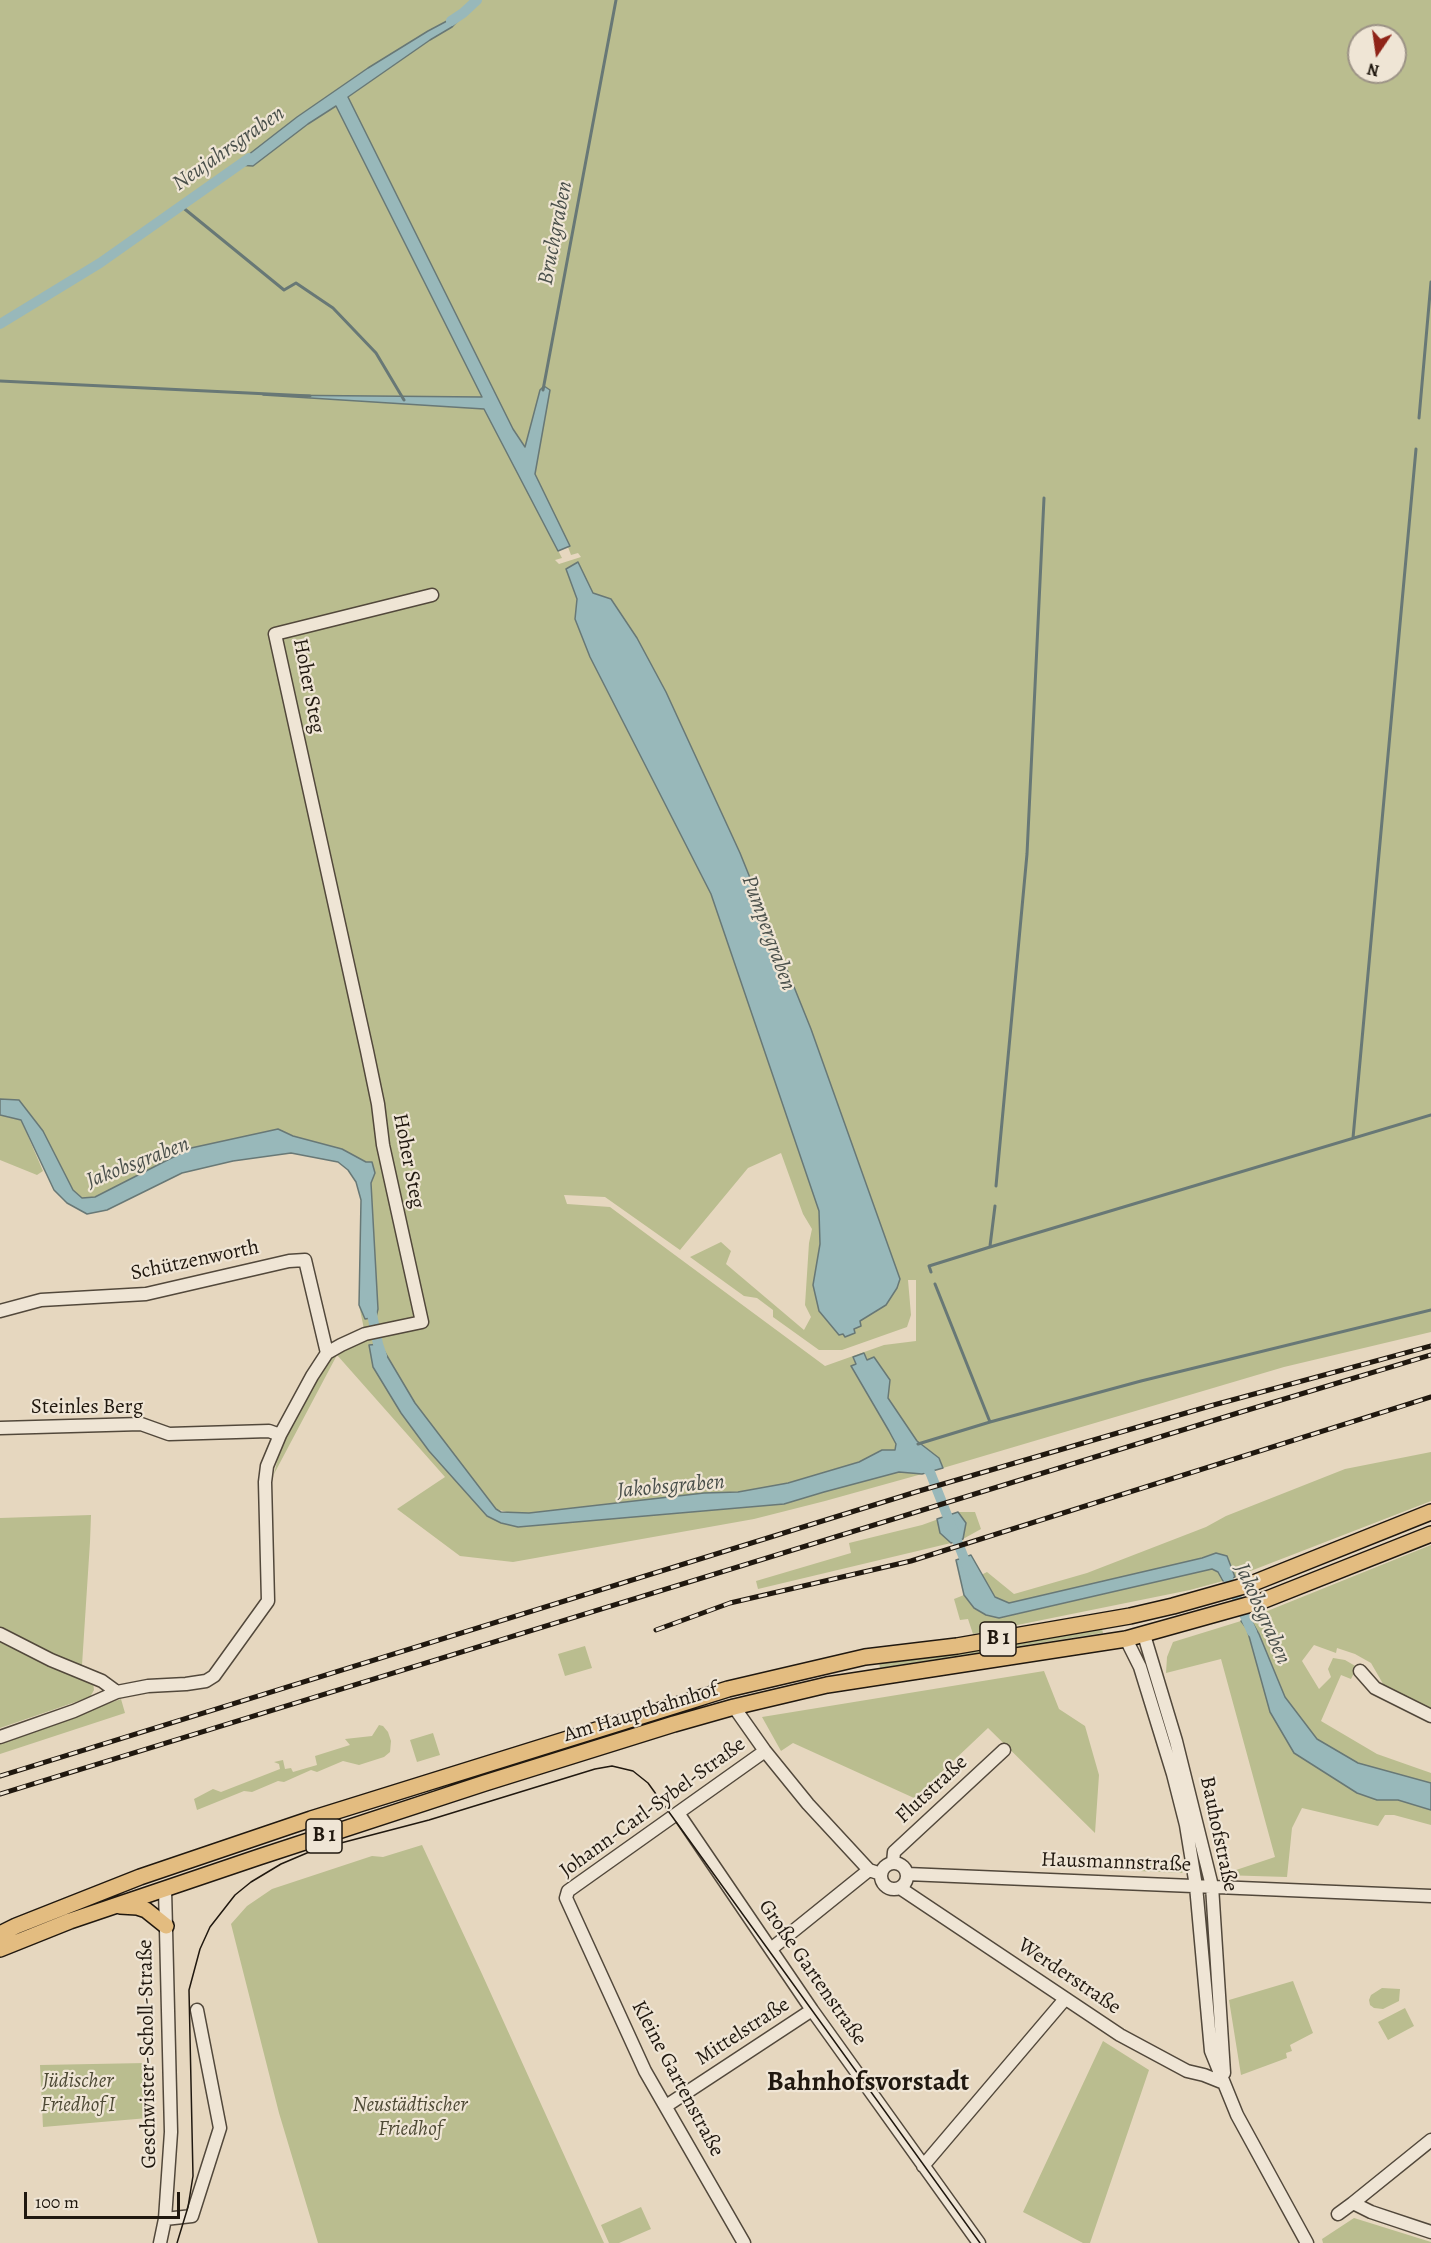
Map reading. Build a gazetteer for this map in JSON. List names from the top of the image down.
{
  "streets": {
    "main road": ["B 1", "Am Hauptbahnhof"],
    "street": [
      "Hoher Steg",
      "Schützenworth",
      "Steinles Berg",
      "Flutstraße",
      "Johann-Carl-Sybel-Straße",
      "Bauhofstraße",
      "Hausmannstraße",
      "Große Gartenstraße",
      "Werderstraße",
      "Mittelstraße",
      "Geschwister-Scholl-Straße",
      "Kleine Gartenstraße"
    ]
  },
  "crossings": [
    ["Hoher Steg", "Schützenworth"],
    ["B 1", "Am Hauptbahnhof"],
    ["B 1", "Bauhofstraße"],
    ["B 1", "Geschwister-Scholl-Straße"],
    ["Am Hauptbahnhof", "Bauhofstraße"],
    ["Am Hauptbahnhof", "Werderstraße"],
    ["Am Hauptbahnhof", "Geschwister-Scholl-Straße"],
    ["Flutstraße", "Hausmannstraße"],
    ["Flutstraße", "Werderstraße"],
    ["Johann-Carl-Sybel-Straße", "Große Gartenstraße"],
    ["Johann-Carl-Sybel-Straße", "Werderstraße"],
    ["Johann-Carl-Sybel-Straße", "Kleine Gartenstraße"],
    ["Bauhofstraße", "Hausmannstraße"],
    ["Bauhofstraße", "Werderstraße"],
    ["Hausmannstraße", "Werderstraße"],
    ["Große Gartenstraße", "Mittelstraße"],
    ["Mittelstraße", "Kleine Gartenstraße"]
  ],
  "districts": ["Bahnhofsvorstadt"],
  "water": [
    "Neujahrsgraben",
    "Bruchgraben",
    "Pumpergraben",
    "Jakobsgraben"
  ],
  "parks": ["Jüdischer Friedhof I", "Neustädtischer Friedhof"],
  "scale_bar": "100 m",
  "north": "bottom"
}
